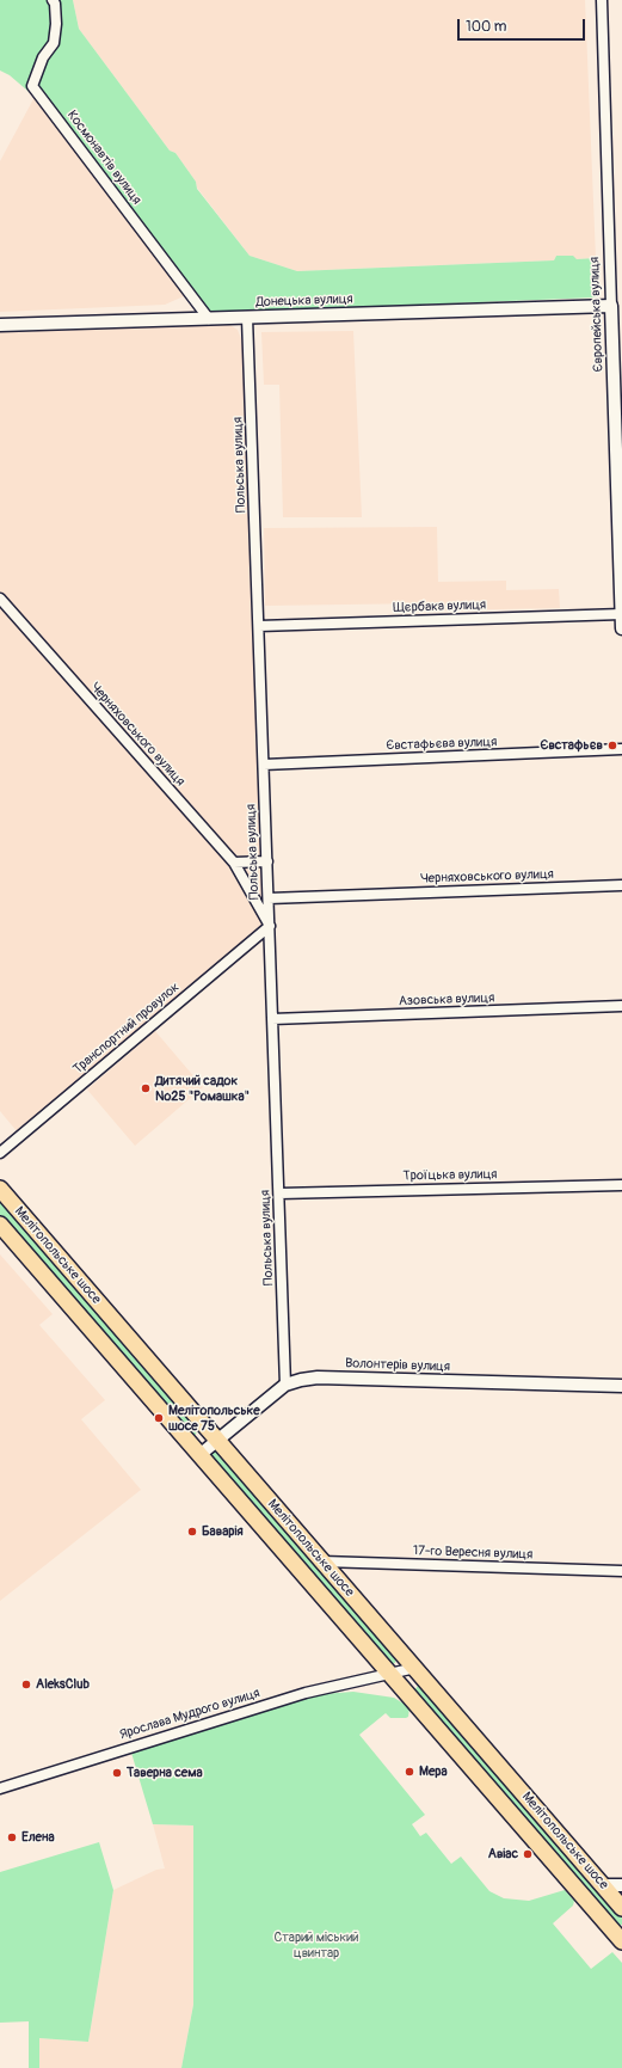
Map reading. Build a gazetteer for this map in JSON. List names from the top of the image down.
{
  "streets": {
    "main road": ["Мелітопольське шосе"],
    "street": [
      "Космонавтів вулиця",
      "Донецька вулиця",
      "Європейська вулиця",
      "Польська вулиця",
      "Щєрбака вулиця",
      "Черняховського вулиця",
      "Євстафьєва вулиця",
      "Азовська вулиця",
      "Транспортний провулок",
      "Троїцька вулиця",
      "Волонтерів вулиця",
      "17-го Вересня вулиця",
      "Ярослава Мудрого вулиця"
    ]
  },
  "crossings": [
    ["Космонавтів вулиця", "Донецька вулиця"],
    ["Донецька вулиця", "Європейська вулиця"],
    ["Донецька вулиця", "Польська вулиця"],
    ["Європейська вулиця", "Щєрбака вулиця"],
    ["Польська вулиця", "Щєрбака вулиця"],
    ["Польська вулиця", "Черняховського вулиця"],
    ["Польська вулиця", "Євстафьєва вулиця"],
    ["Польська вулиця", "Азовська вулиця"],
    ["Польська вулиця", "Транспортний провулок"],
    ["Польська вулиця", "Троїцька вулиця"],
    ["Польська вулиця", "Волонтерів вулиця"],
    ["Черняховського вулиця", "Транспортний провулок"],
    ["Мелітопольське шосе", "Волонтерів вулиця"],
    ["Мелітопольське шосе", "17-го Вересня вулиця"],
    ["Мелітопольське шосе", "Ярослава Мудрого вулиця"]
  ],
  "parks": ["Старий міський цвинтар"],
  "places": [
    "Євстафьєв",
    "Дитячий садок №25 \"Ромашка\"",
    "Мелітопольське шосе 75",
    "Баварія",
    "AleksClub",
    "Мера",
    "Таверна сема",
    "Елена",
    "Авіас"
  ],
  "scale_bar": "100 m"
}
